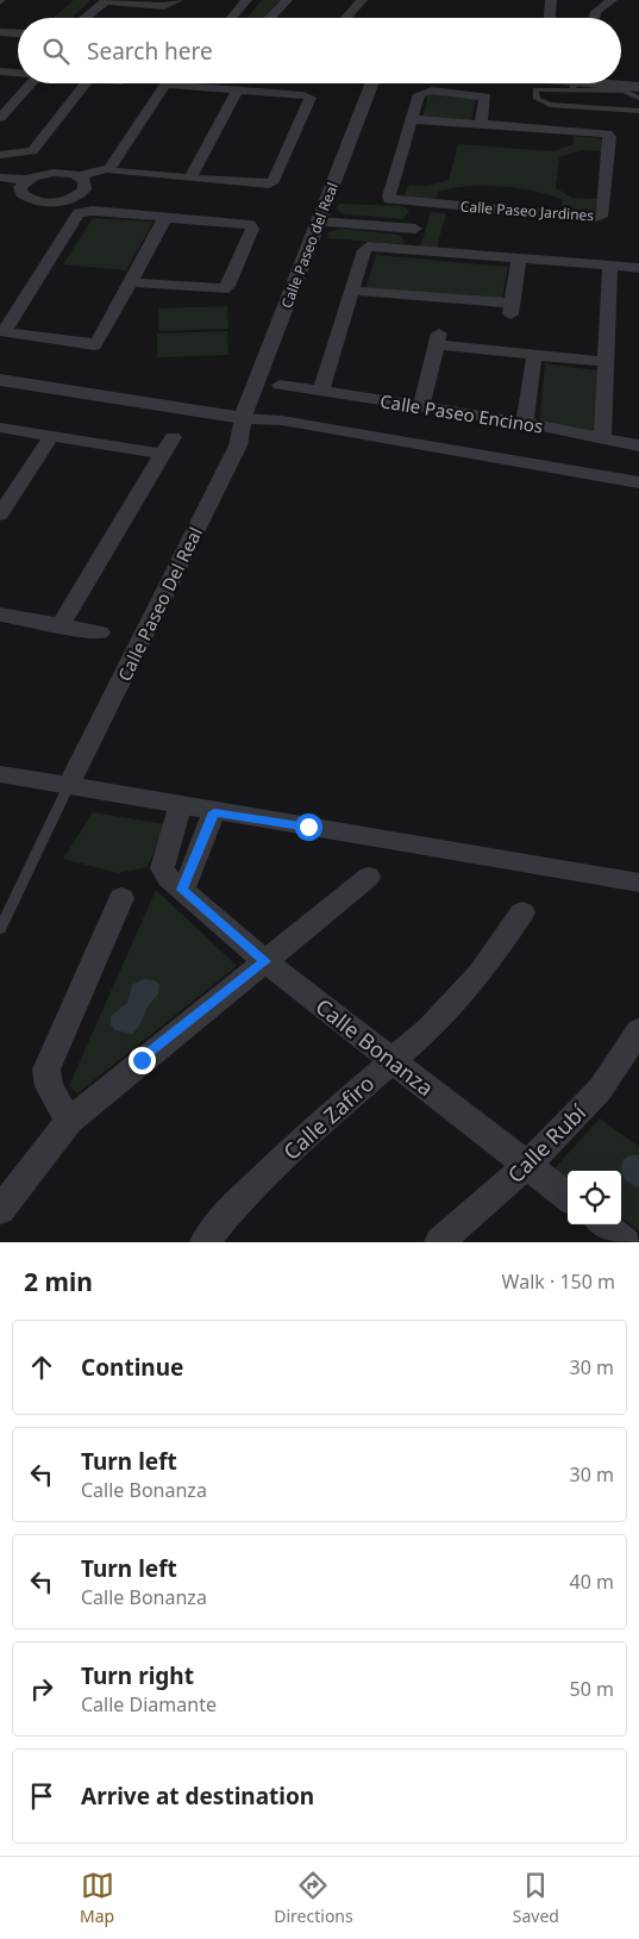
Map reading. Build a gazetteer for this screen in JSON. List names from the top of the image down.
{
  "streets": {
    "street": [
      "Calle Paseo Jardines",
      "Calle Paseo del Real",
      "Calle Paseo Encinos",
      "Calle Paseo Del Real",
      "Calle Bonanza",
      "Calle Zafiro",
      "Calle Rubí"
    ]
  },
  "crossings": [
    ["Calle Paseo del Real", "Calle Paseo Del Real"],
    ["Calle Bonanza", "Calle Zafiro"],
    ["Calle Bonanza", "Calle Rubí"]
  ],
  "page": {
    "search": "Search here",
    "heading": ["2 min", "Walk · 150 m"],
    "list": [
      ["Continue", "30 m"],
      ["Turn left", "Calle Bonanza", "30 m"],
      ["Turn left", "Calle Bonanza", "40 m"],
      ["Turn right", "Calle Diamante", "50 m"],
      "Arrive at destination"
    ],
    "nav": ["Map", "Directions", "Saved"]
  }
}
